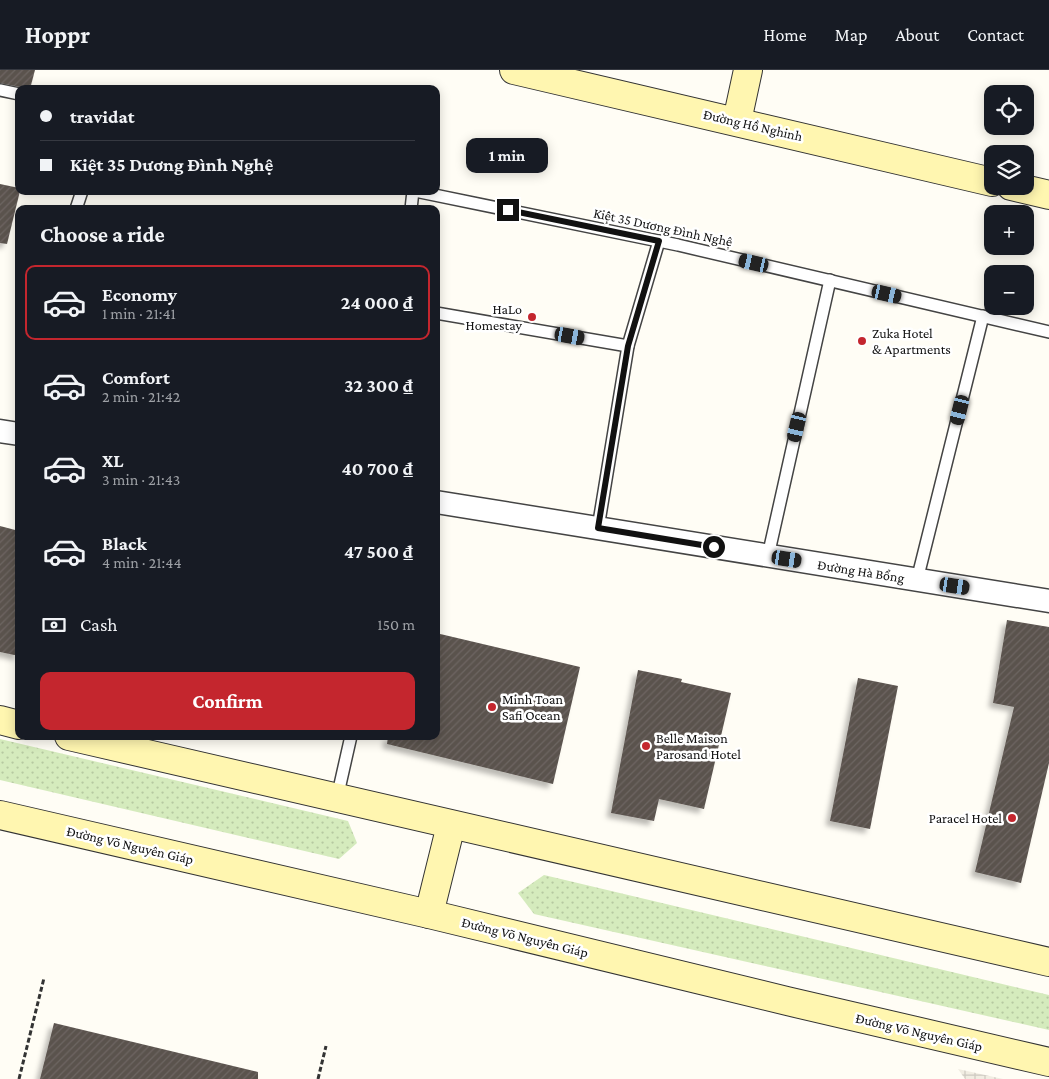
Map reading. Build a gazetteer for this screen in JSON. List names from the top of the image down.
{
  "streets": {
    "main road": ["Đường Hồ Nghinh", "Đường Võ Nguyên Giáp"],
    "street": ["Đường Hà Bổng"],
    "lane": ["Kiệt 35 Dương Đình Nghệ"]
  },
  "places": [
    "HaLo Homestay",
    "Zuka Hotel & Apartments",
    "Minh Toan Safi Ocean",
    "Belle Maison Parosand Hotel",
    "Paracel Hotel"
  ],
  "page": {
    "header": "Hoppr",
    "nav": [
      "Home",
      "Map",
      "About",
      "Contact"
    ],
    "map_buttons": ["+", "−"],
    "banner": ["travidat", "Kiệt 35 Dương Đình Nghệ"],
    "bubble": "1 min",
    "heading": "Choose a ride",
    "list": [
      {
        "name": "Economy",
        "note": "1 min · 21:41",
        "value": "24 000 ₫"
      },
      {
        "name": "Comfort",
        "note": "2 min · 21:42",
        "value": "32 300 ₫"
      },
      {
        "name": "XL",
        "note": "3 min · 21:43",
        "value": "40 700 ₫"
      },
      {
        "name": "Black",
        "note": "4 min · 21:44",
        "value": "47 500 ₫"
      }
    ],
    "pay": ["Cash", "150 m"],
    "buttons": "Confirm"
  }
}
